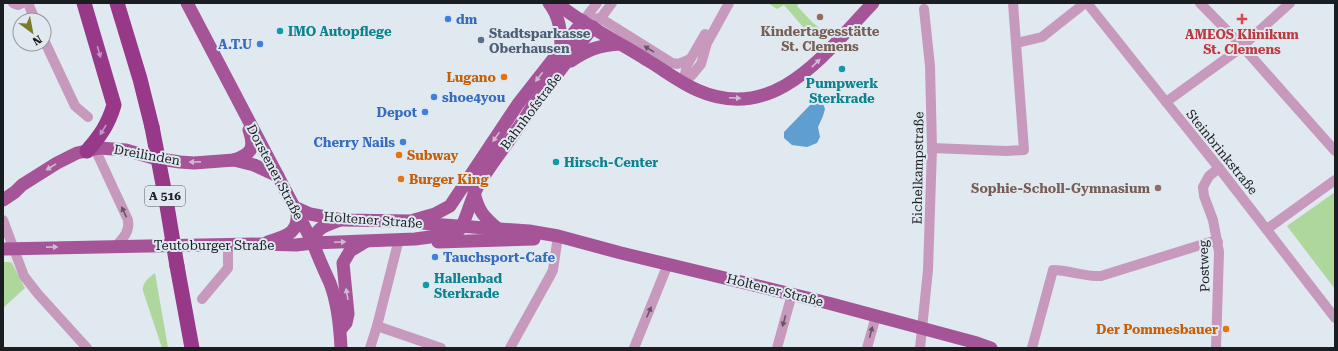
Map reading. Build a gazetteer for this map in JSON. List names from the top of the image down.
{
  "streets": {
    "highway": ["A 516"],
    "main road": [
      "Bahnhofstraße",
      "Dreilinden",
      "Dorstener Straße",
      "Holtener Straße",
      "Teutoburger Straße"
    ],
    "street": ["Steinbrinkstraße", "Eichelkampstraße", "Postweg"]
  },
  "crossings": [
    ["Bahnhofstraße", "Holtener Straße"],
    ["Steinbrinkstraße", "Postweg"],
    ["Dreilinden", "Dorstener Straße"],
    ["Eichelkampstraße", "Holtener Straße"],
    ["Dorstener Straße", "Holtener Straße"],
    ["Dorstener Straße", "Teutoburger Straße"],
    ["Holtener Straße", "Teutoburger Straße"]
  ],
  "one_way": ["Dreilinden", "Teutoburger Straße"],
  "places": {
    "other": [
      "Kindertagesstätte St. Clemens",
      "dm",
      "IMO Autopflege",
      "Stadtsparkasse Oberhausen",
      "A.T.U",
      "Pumpwerk Sterkrade",
      "Lugano",
      "shoe4you",
      "Depot",
      "Cherry Nails",
      "Subway",
      "Hirsch-Center",
      "Burger King",
      "Sophie-Scholl-Gymnasium",
      "Tauchsport-Cafe",
      "Hallenbad Sterkrade",
      "Der Pommesbauer"
    ],
    "health": ["AMEOS Klinikum St. Clemens"]
  },
  "north": "bottom right"
}
